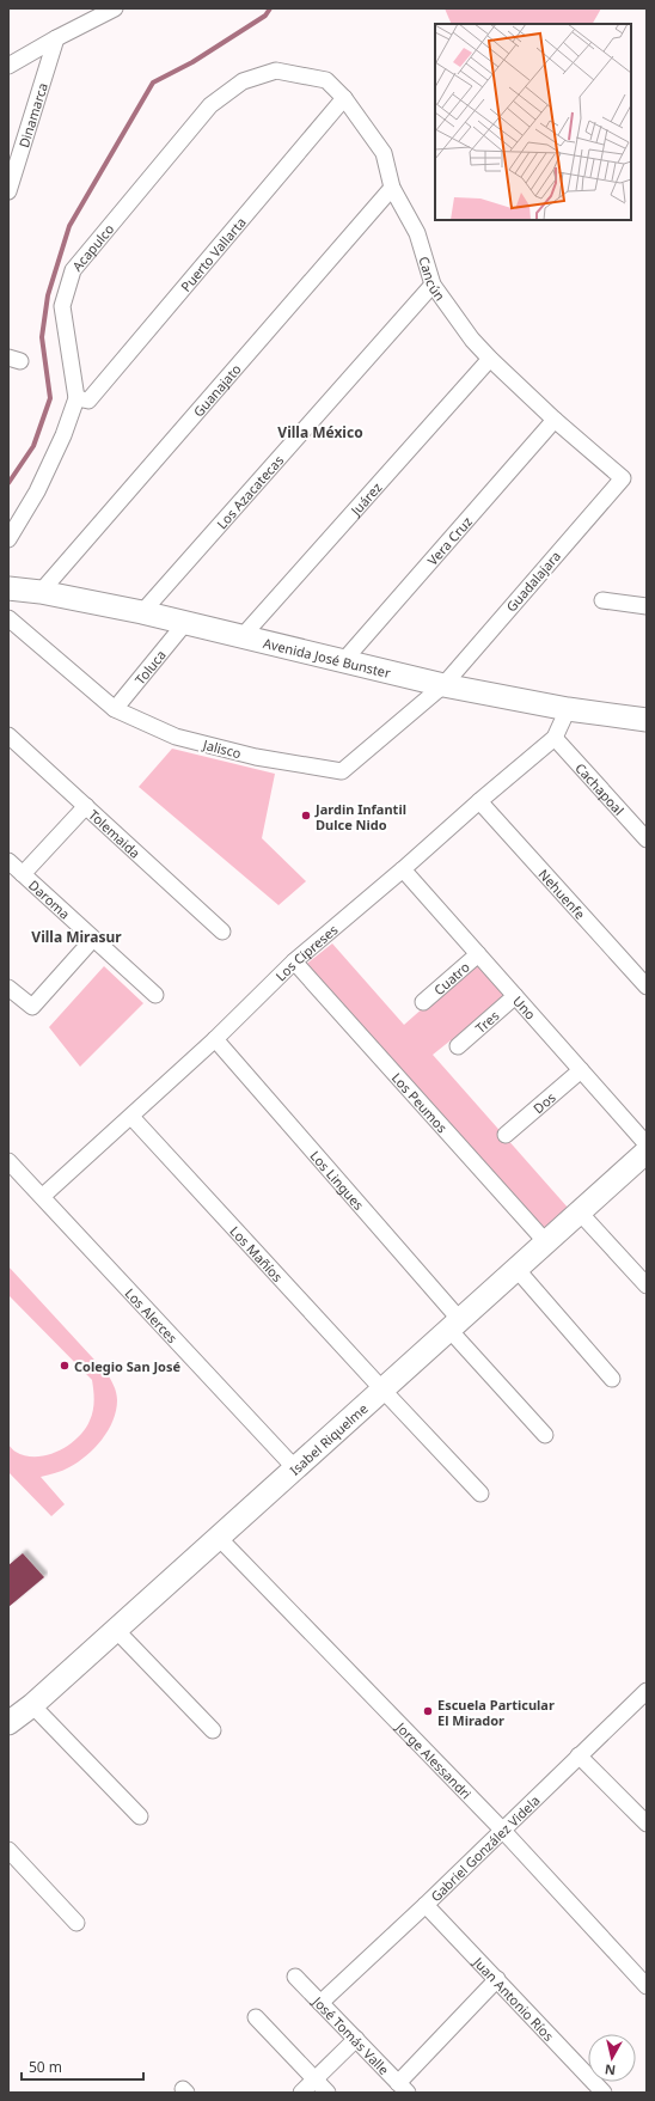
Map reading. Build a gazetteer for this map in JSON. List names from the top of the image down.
{
  "streets": {
    "street": [
      "Dinamarca",
      "Acapulco",
      "Puerto Vallarta",
      "Cancún",
      "Guanajato",
      "Los Azacatecas",
      "Juárez",
      "Vera Cruz",
      "Guadalajara",
      "Avenida José Bunster",
      "Toluca",
      "Jalisco",
      "Cachapoal",
      "Tolemaida",
      "Nehuenfe",
      "Daroma",
      "Los Cipreses",
      "Cuatro",
      "Uno",
      "Tres",
      "Los Peumos",
      "Dos",
      "Los Lingues",
      "Los Mañíos",
      "Los Alerces",
      "Isabel Riquelme",
      "Jorge Alessandri",
      "Gabriel González Videla",
      "Juan Antonio Ríos",
      "José Tomás Valle"
    ]
  },
  "crossings": [
    ["Acapulco", "Puerto Vallarta"],
    ["Acapulco", "Cancún"],
    ["Puerto Vallarta", "Cancún"],
    ["Cancún", "Guanajato"],
    ["Cancún", "Los Azacatecas"],
    ["Cancún", "Juárez"],
    ["Cancún", "Vera Cruz"],
    ["Cancún", "Guadalajara"],
    ["Guanajato", "Avenida José Bunster"],
    ["Los Azacatecas", "Avenida José Bunster"],
    ["Juárez", "Avenida José Bunster"],
    ["Vera Cruz", "Avenida José Bunster"],
    ["Guadalajara", "Avenida José Bunster"],
    ["Guadalajara", "Jalisco"],
    ["Avenida José Bunster", "Toluca"],
    ["Avenida José Bunster", "Jalisco"],
    ["Avenida José Bunster", "Los Cipreses"],
    ["Toluca", "Jalisco"],
    ["Cachapoal", "Los Cipreses"],
    ["Nehuenfe", "Los Cipreses"],
    ["Los Cipreses", "Uno"],
    ["Los Cipreses", "Los Peumos"],
    ["Los Cipreses", "Los Lingues"],
    ["Los Cipreses", "Los Mañíos"],
    ["Los Cipreses", "Los Alerces"],
    ["Cuatro", "Uno"],
    ["Uno", "Tres"],
    ["Uno", "Dos"],
    ["Los Peumos", "Isabel Riquelme"],
    ["Los Lingues", "Isabel Riquelme"],
    ["Los Mañíos", "Isabel Riquelme"],
    ["Los Alerces", "Isabel Riquelme"],
    ["Isabel Riquelme", "Jorge Alessandri"],
    ["Jorge Alessandri", "Gabriel González Videla"],
    ["Gabriel González Videla", "Juan Antonio Ríos"],
    ["Gabriel González Videla", "José Tomás Valle"]
  ],
  "districts": ["Villa México", "Villa Mirasur"],
  "places": ["Jardin Infantil Dulce Nido", "Colegio San José", "Escuela Particular El Mirador"],
  "scale_bar": "50 m",
  "north": "bottom"
}
